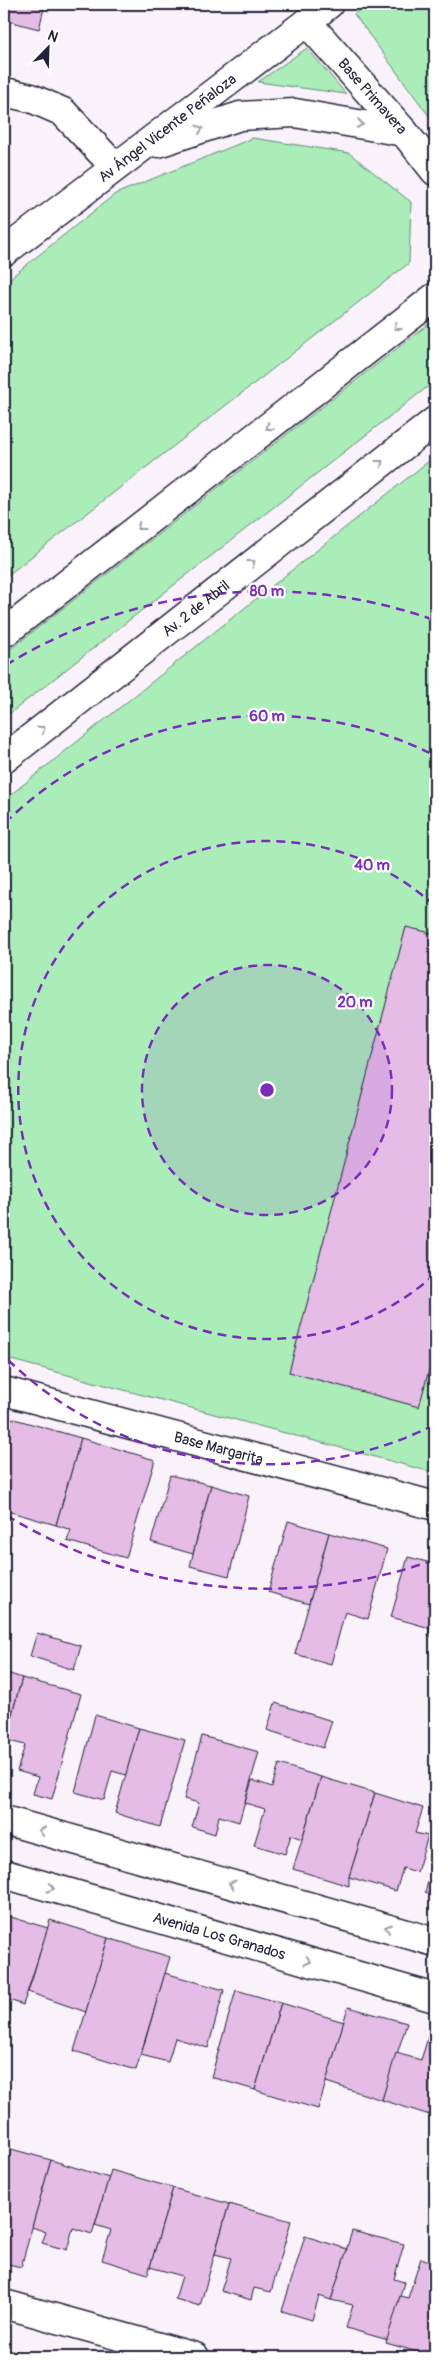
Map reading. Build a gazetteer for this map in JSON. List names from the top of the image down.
{
  "streets": {
    "street": [
      "Base Primavera",
      "Av Ángel Vicente Peñaloza",
      "Av. 2 de Abril",
      "Base Margarita",
      "Avenida Los Granados"
    ]
  },
  "crossings": [
    ["Base Primavera", "Av Ángel Vicente Peñaloza"]
  ],
  "north": "top right",
  "rings": [
    "80 m",
    "60 m",
    "40 m",
    "20 m"
  ]
}
